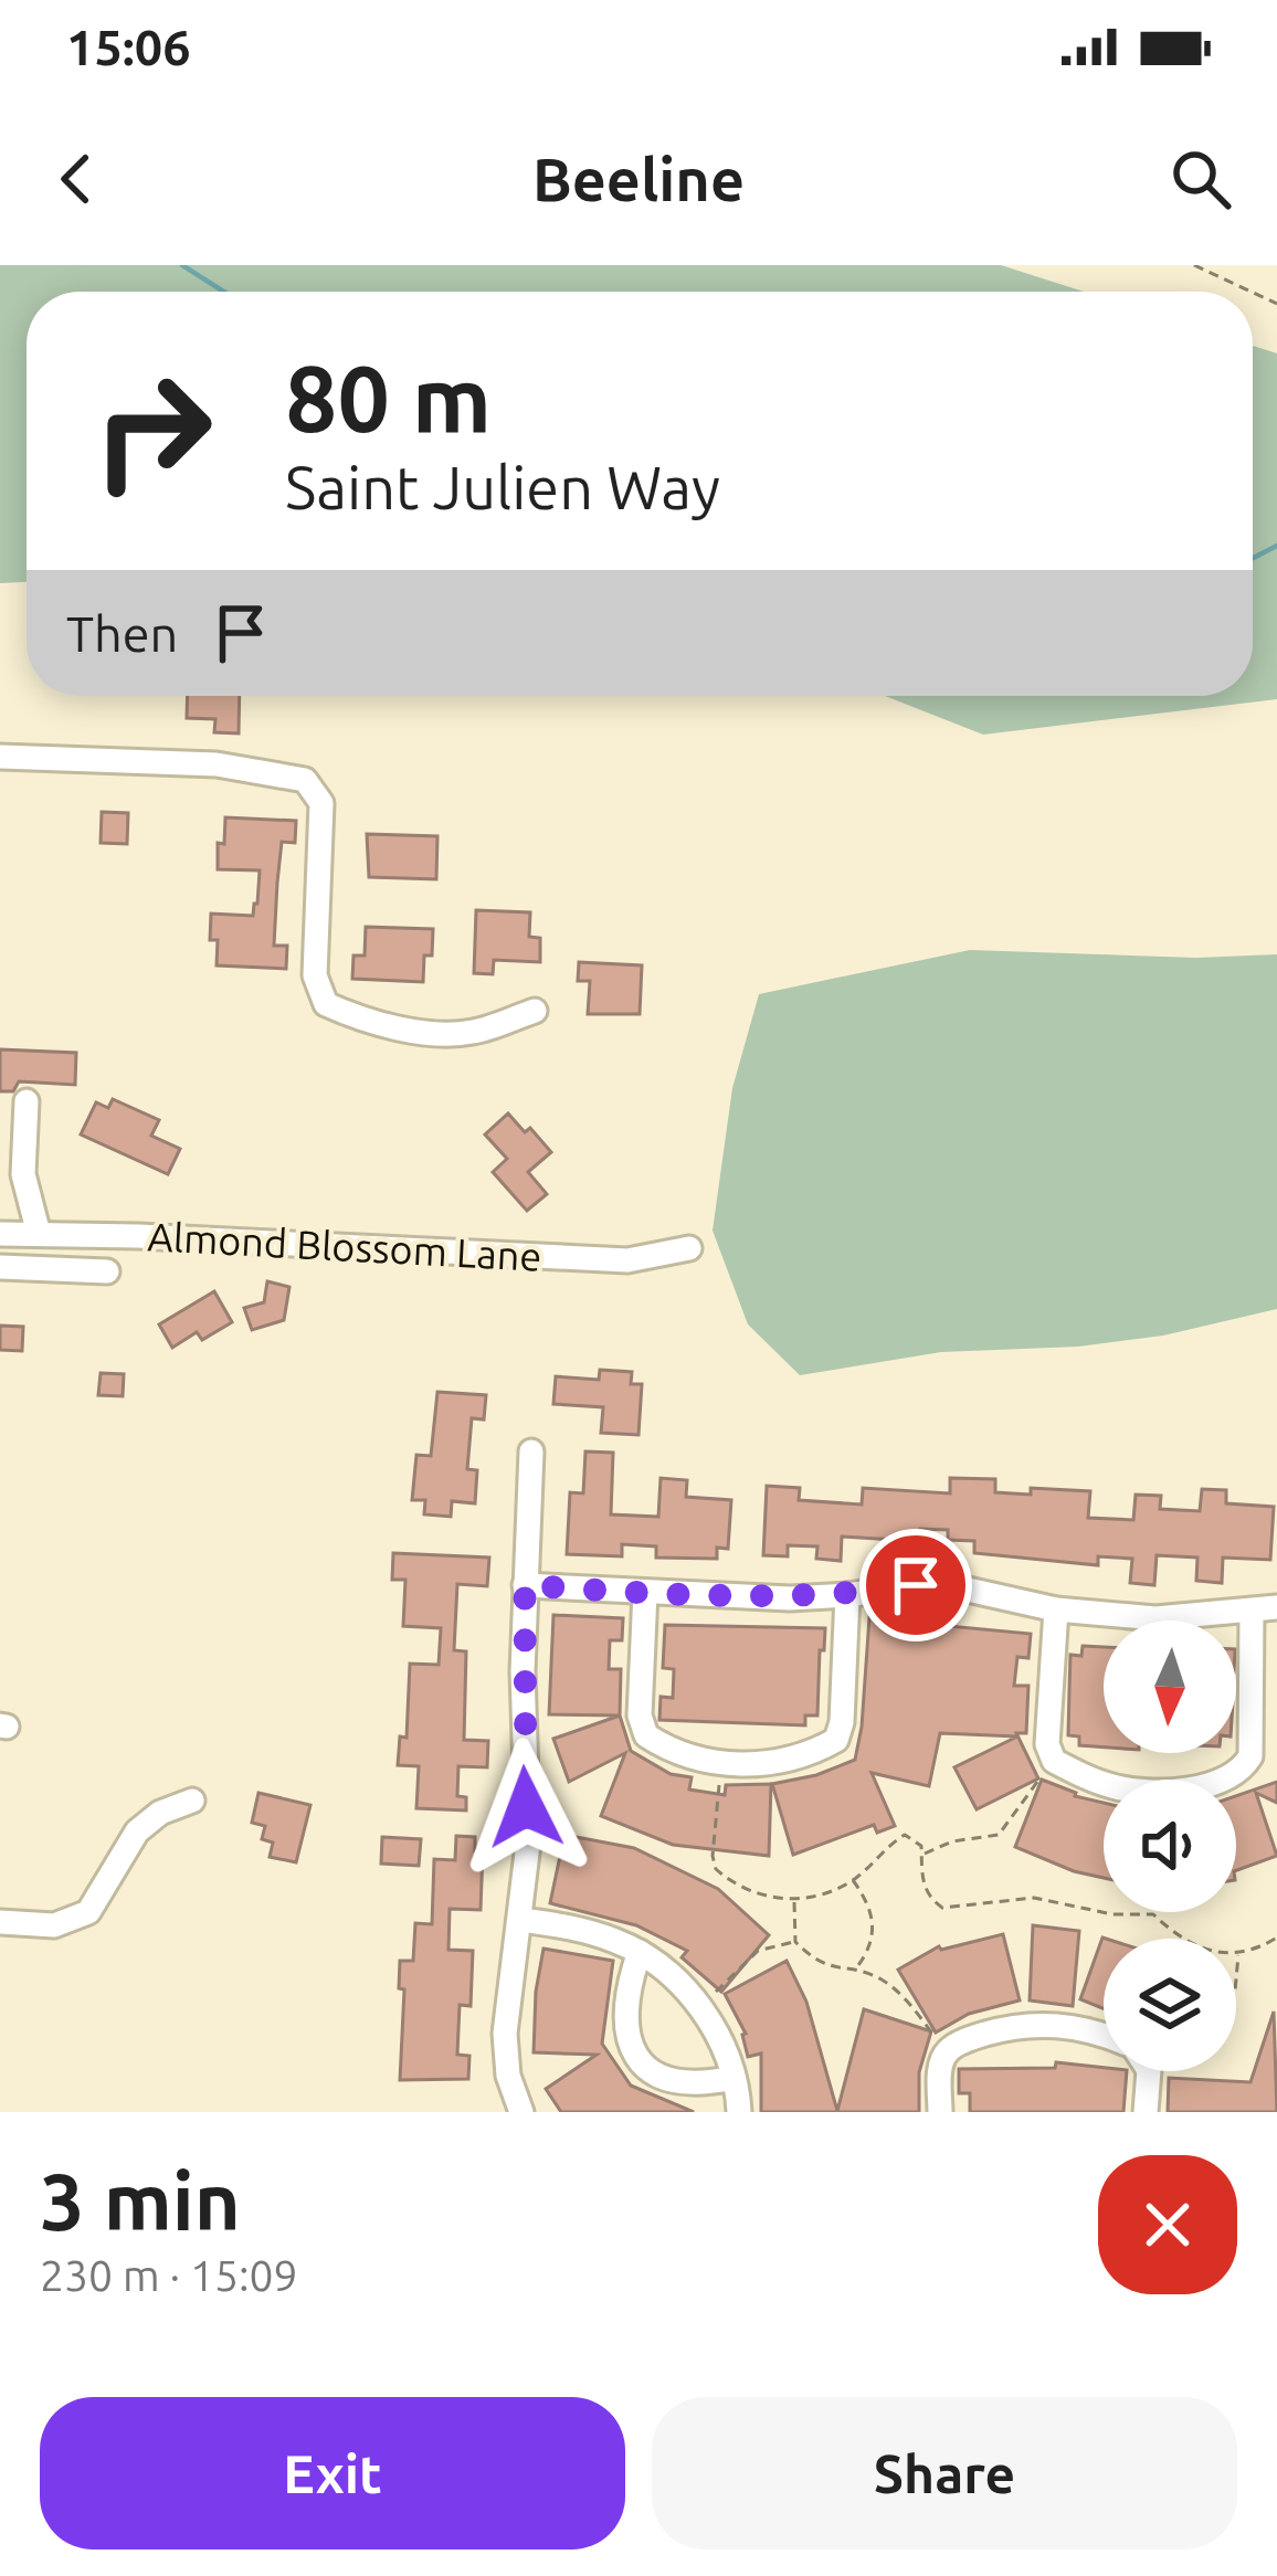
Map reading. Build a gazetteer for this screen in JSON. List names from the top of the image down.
{
  "streets": {
    "street": ["Almond Blossom Lane"]
  },
  "north": "bottom",
  "page": {
    "status": "15:06",
    "header": "Beeline",
    "turn": ["80 m", "Saint Julien Way"],
    "then": "Then",
    "heading": ["3 min", "230 m · 15:09"],
    "buttons": ["Exit", "Share"]
  }
}
